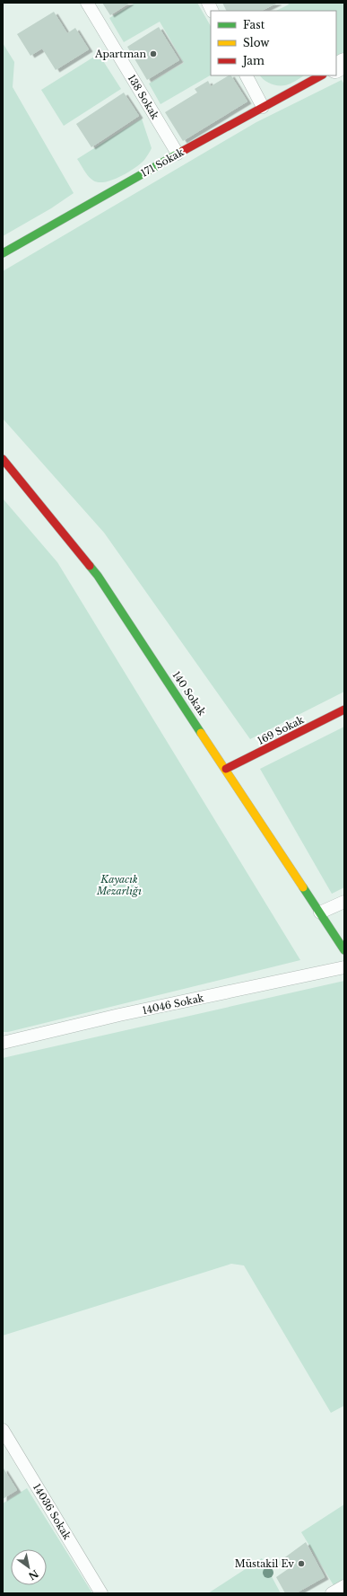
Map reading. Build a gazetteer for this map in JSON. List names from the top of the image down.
{
  "streets": {
    "main road": ["171 Sokak", "140 Sokak", "169 Sokak"],
    "lane": ["138 Sokak", "14046 Sokak", "14036 Sokak"]
  },
  "crossings": [
    ["138 Sokak", "171 Sokak"],
    ["140 Sokak", "169 Sokak"]
  ],
  "parks": ["Kayacık Mezarlığı"],
  "places": ["Apartman", "Müstakil Ev"],
  "legend": ["Fast", "Slow", "Jam"],
  "north": "bottom right"
}
